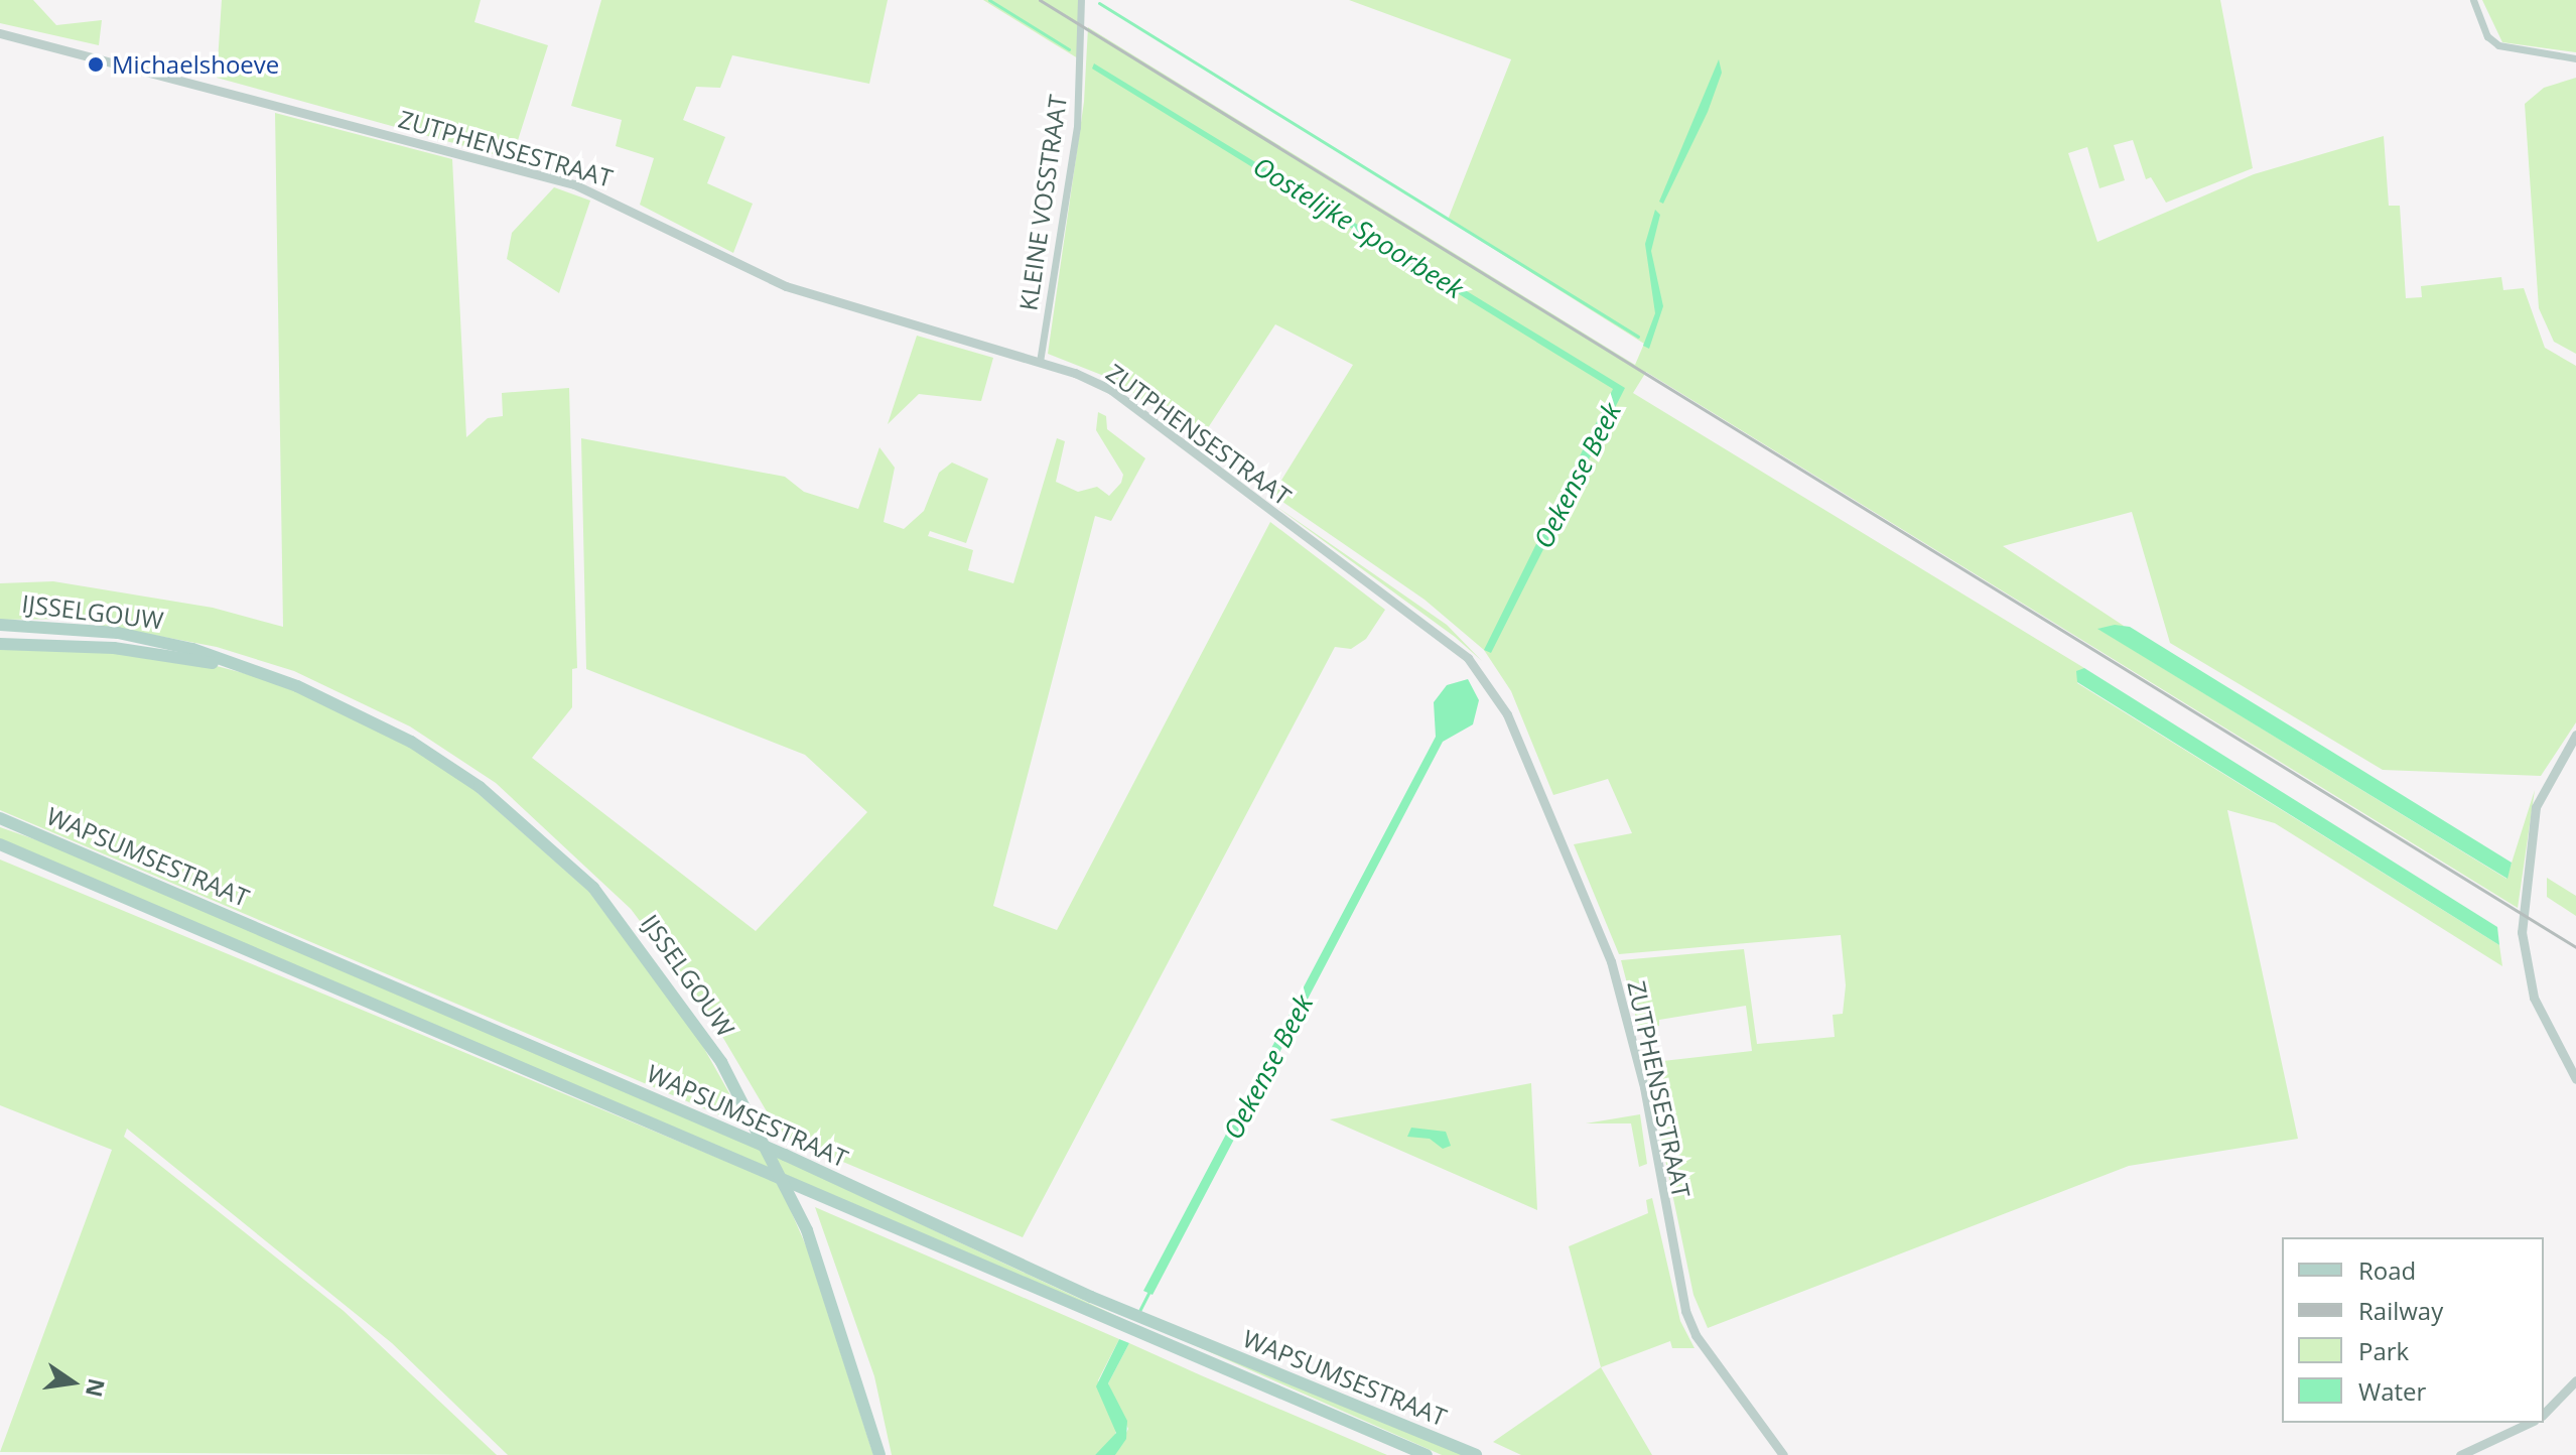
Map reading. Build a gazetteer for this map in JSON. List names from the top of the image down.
{
  "streets": {
    "main road": ["IJSSELGOUW", "WAPSUMSESTRAAT"],
    "street": ["ZUTPHENSESTRAAT", "KLEINE VOSSTRAAT"]
  },
  "crossings": [
    ["ZUTPHENSESTRAAT", "KLEINE VOSSTRAAT"]
  ],
  "water": ["Oostelijke Spoorbeek", "Oekense Beek"],
  "places": ["Michaelshoeve"],
  "legend": [
    "Road",
    "Railway",
    "Park",
    "Water"
  ],
  "north": "right"
}
